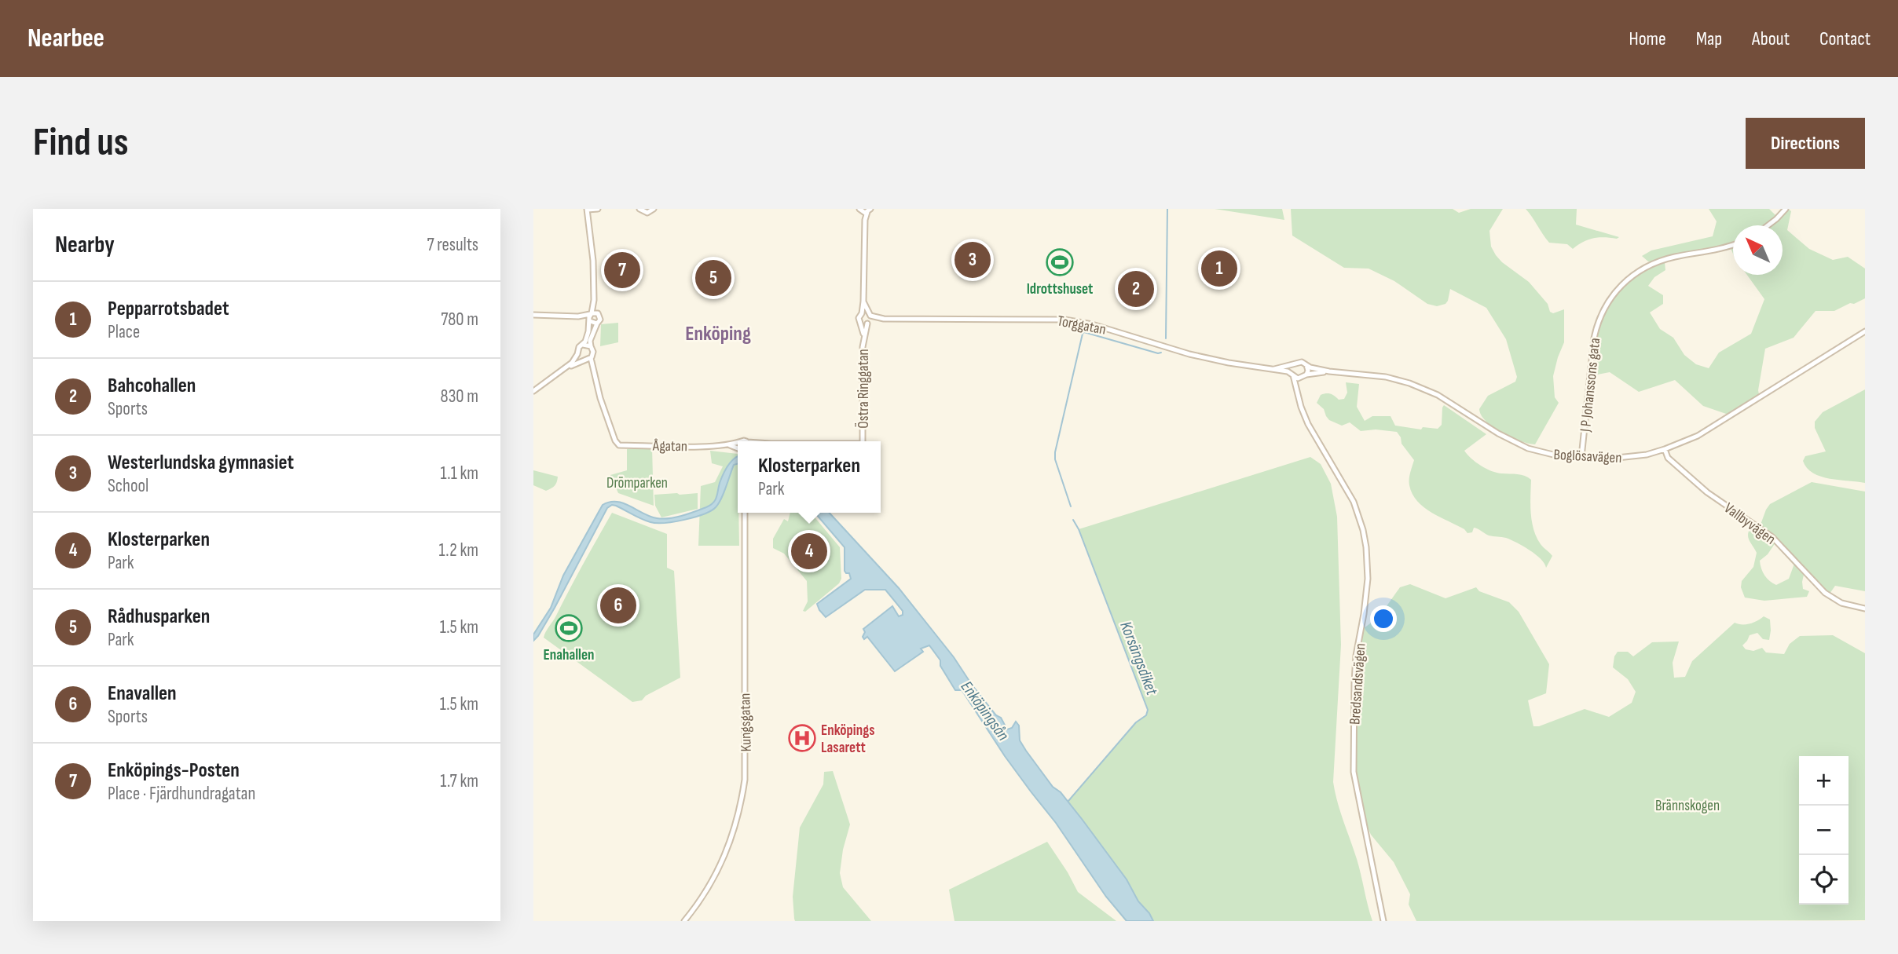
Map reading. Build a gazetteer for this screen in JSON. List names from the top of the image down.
{
  "streets": {
    "street": [
      "Torggatan",
      "J P Johanssons gata",
      "Östra Ringgatan",
      "Ågatan",
      "Boglösavägen",
      "Vallbyvägen",
      "Bredsandsvägen",
      "Kungsgatan"
    ]
  },
  "crossings": [
    ["Torggatan", "Östra Ringgatan"],
    ["Torggatan", "Boglösavägen"],
    ["Torggatan", "Bredsandsvägen"],
    ["J P Johanssons gata", "Boglösavägen"],
    ["Boglösavägen", "Vallbyvägen"],
    ["Boglösavägen", "Bredsandsvägen"]
  ],
  "districts": ["Enköping"],
  "water": ["Korsängsdiket", "Enköpingsån"],
  "parks": ["Drömparken", "Brännskogen"],
  "places": {
    "sports": ["Idrottshuset", "Enahallen"],
    "hospital": ["Enköpings Lasarett"]
  },
  "north": "top left",
  "page": {
    "header": "Nearbee",
    "nav": [
      "Home",
      "Map",
      "About",
      "Contact"
    ],
    "buttons": "Directions",
    "title": "Find us",
    "heading": ["Nearby", "7 results"],
    "pins": [
      "3",
      "1",
      "7",
      "5",
      "2",
      "4",
      "6"
    ],
    "list": [
      {
        "mark": "1",
        "name": "Pepparrotsbadet",
        "note": "Place",
        "value": "780 m"
      },
      {
        "mark": "2",
        "name": "Bahcohallen",
        "note": "Sports",
        "value": "830 m"
      },
      {
        "mark": "3",
        "name": "Westerlundska gymnasiet",
        "note": "School",
        "value": "1.1 km"
      },
      {
        "mark": "4",
        "name": "Klosterparken",
        "note": "Park",
        "value": "1.2 km"
      },
      {
        "mark": "5",
        "name": "Rådhusparken",
        "note": "Park",
        "value": "1.5 km"
      },
      {
        "mark": "6",
        "name": "Enavallen",
        "note": "Sports",
        "value": "1.5 km"
      },
      {
        "mark": "7",
        "name": "Enköpings-Posten",
        "note": "Place · Fjärdhundragatan",
        "value": "1.7 km"
      }
    ],
    "popup": ["Klosterparken", "Park"],
    "map_buttons": ["+", "−"]
  }
}
